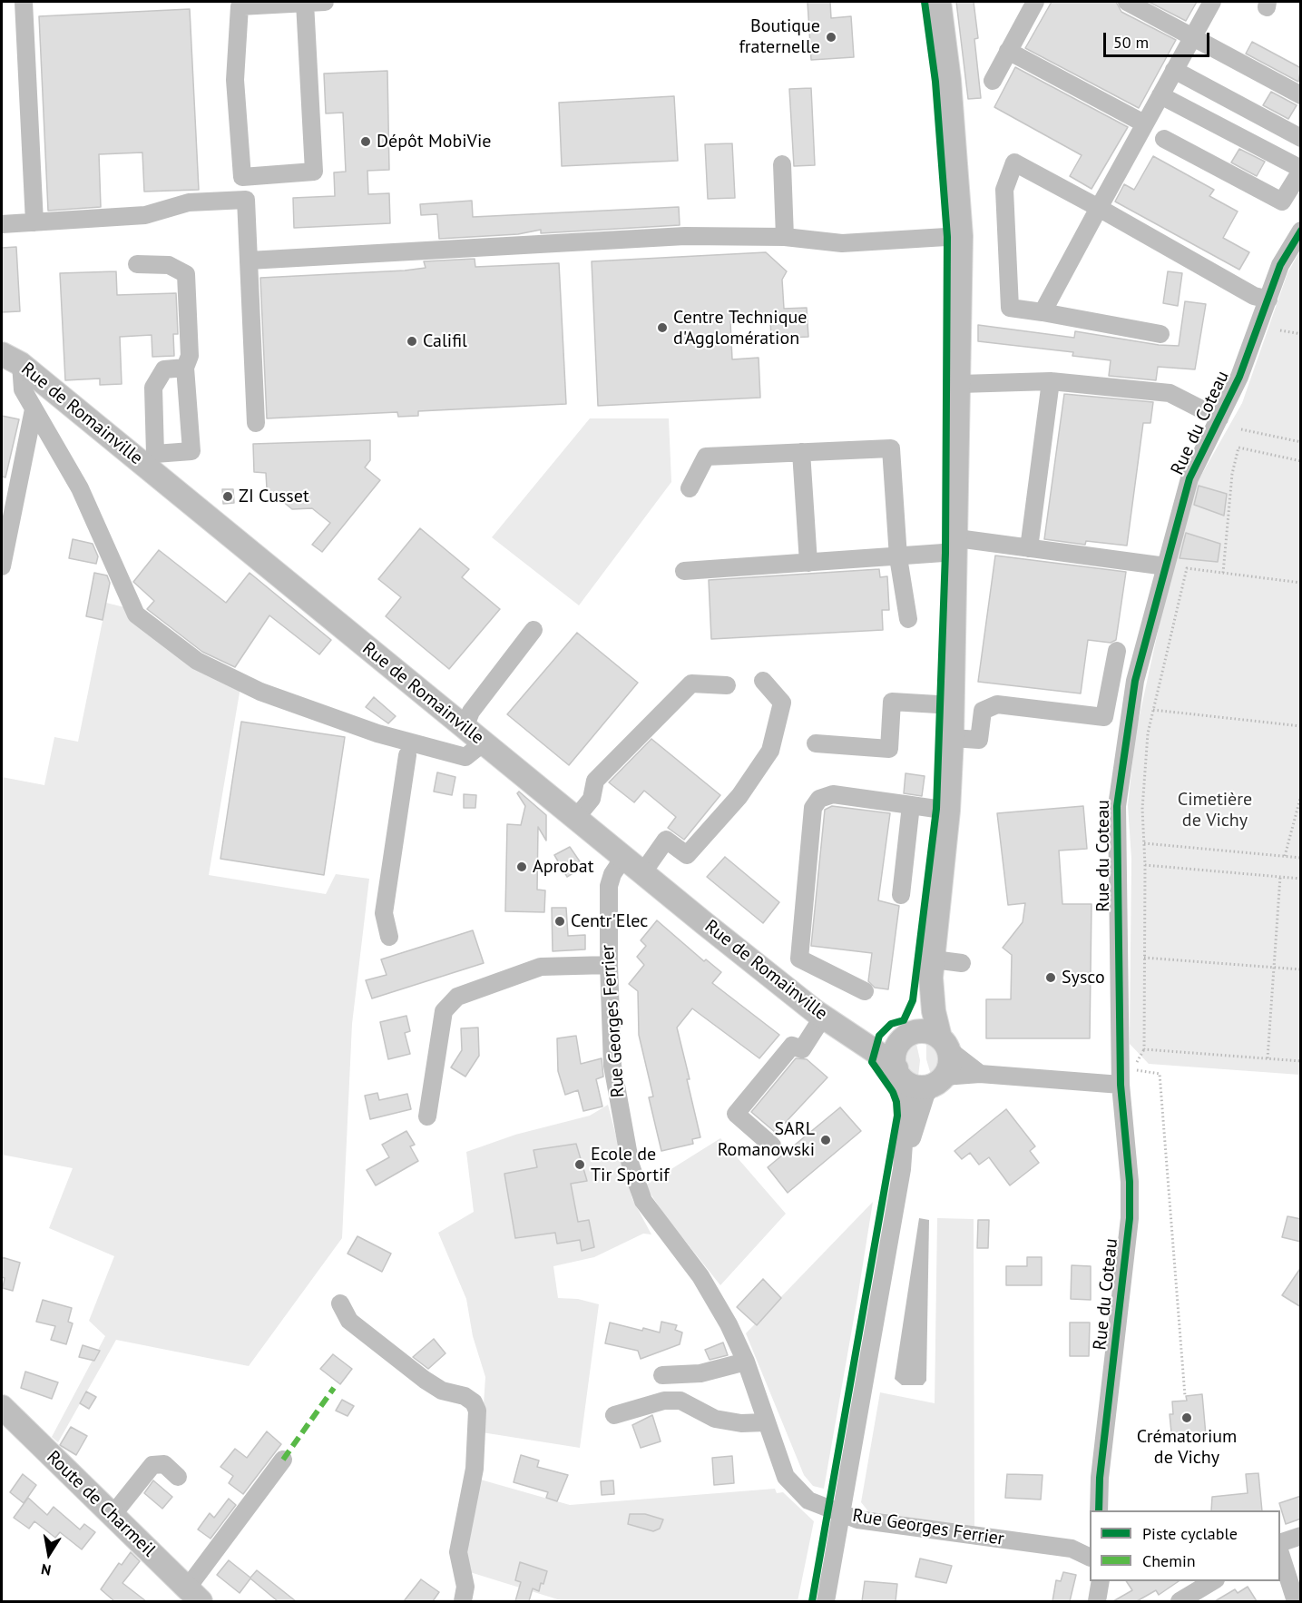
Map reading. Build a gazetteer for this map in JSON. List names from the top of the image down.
{
  "streets": {
    "main road": ["Rue de Romainville", "Route de Charmeil"],
    "street": ["Rue du Coteau", "Rue Georges Ferrier"]
  },
  "crossings": [
    ["Rue de Romainville", "Rue Georges Ferrier"]
  ],
  "parks": ["Cimetière de Vichy"],
  "places": [
    "Boutique fraternelle",
    "Dépôt MobiVie",
    "Centre Technique d'Agglomération",
    "Califil",
    "ZI Cusset",
    "Aprobat",
    "Centr'Elec",
    "Sysco",
    "SARL Romanowski",
    "Ecole de Tir Sportif",
    "Crématorium de Vichy"
  ],
  "legend": ["Piste cyclable", "Chemin"],
  "scale_bar": "50 m",
  "north": "bottom"
}
